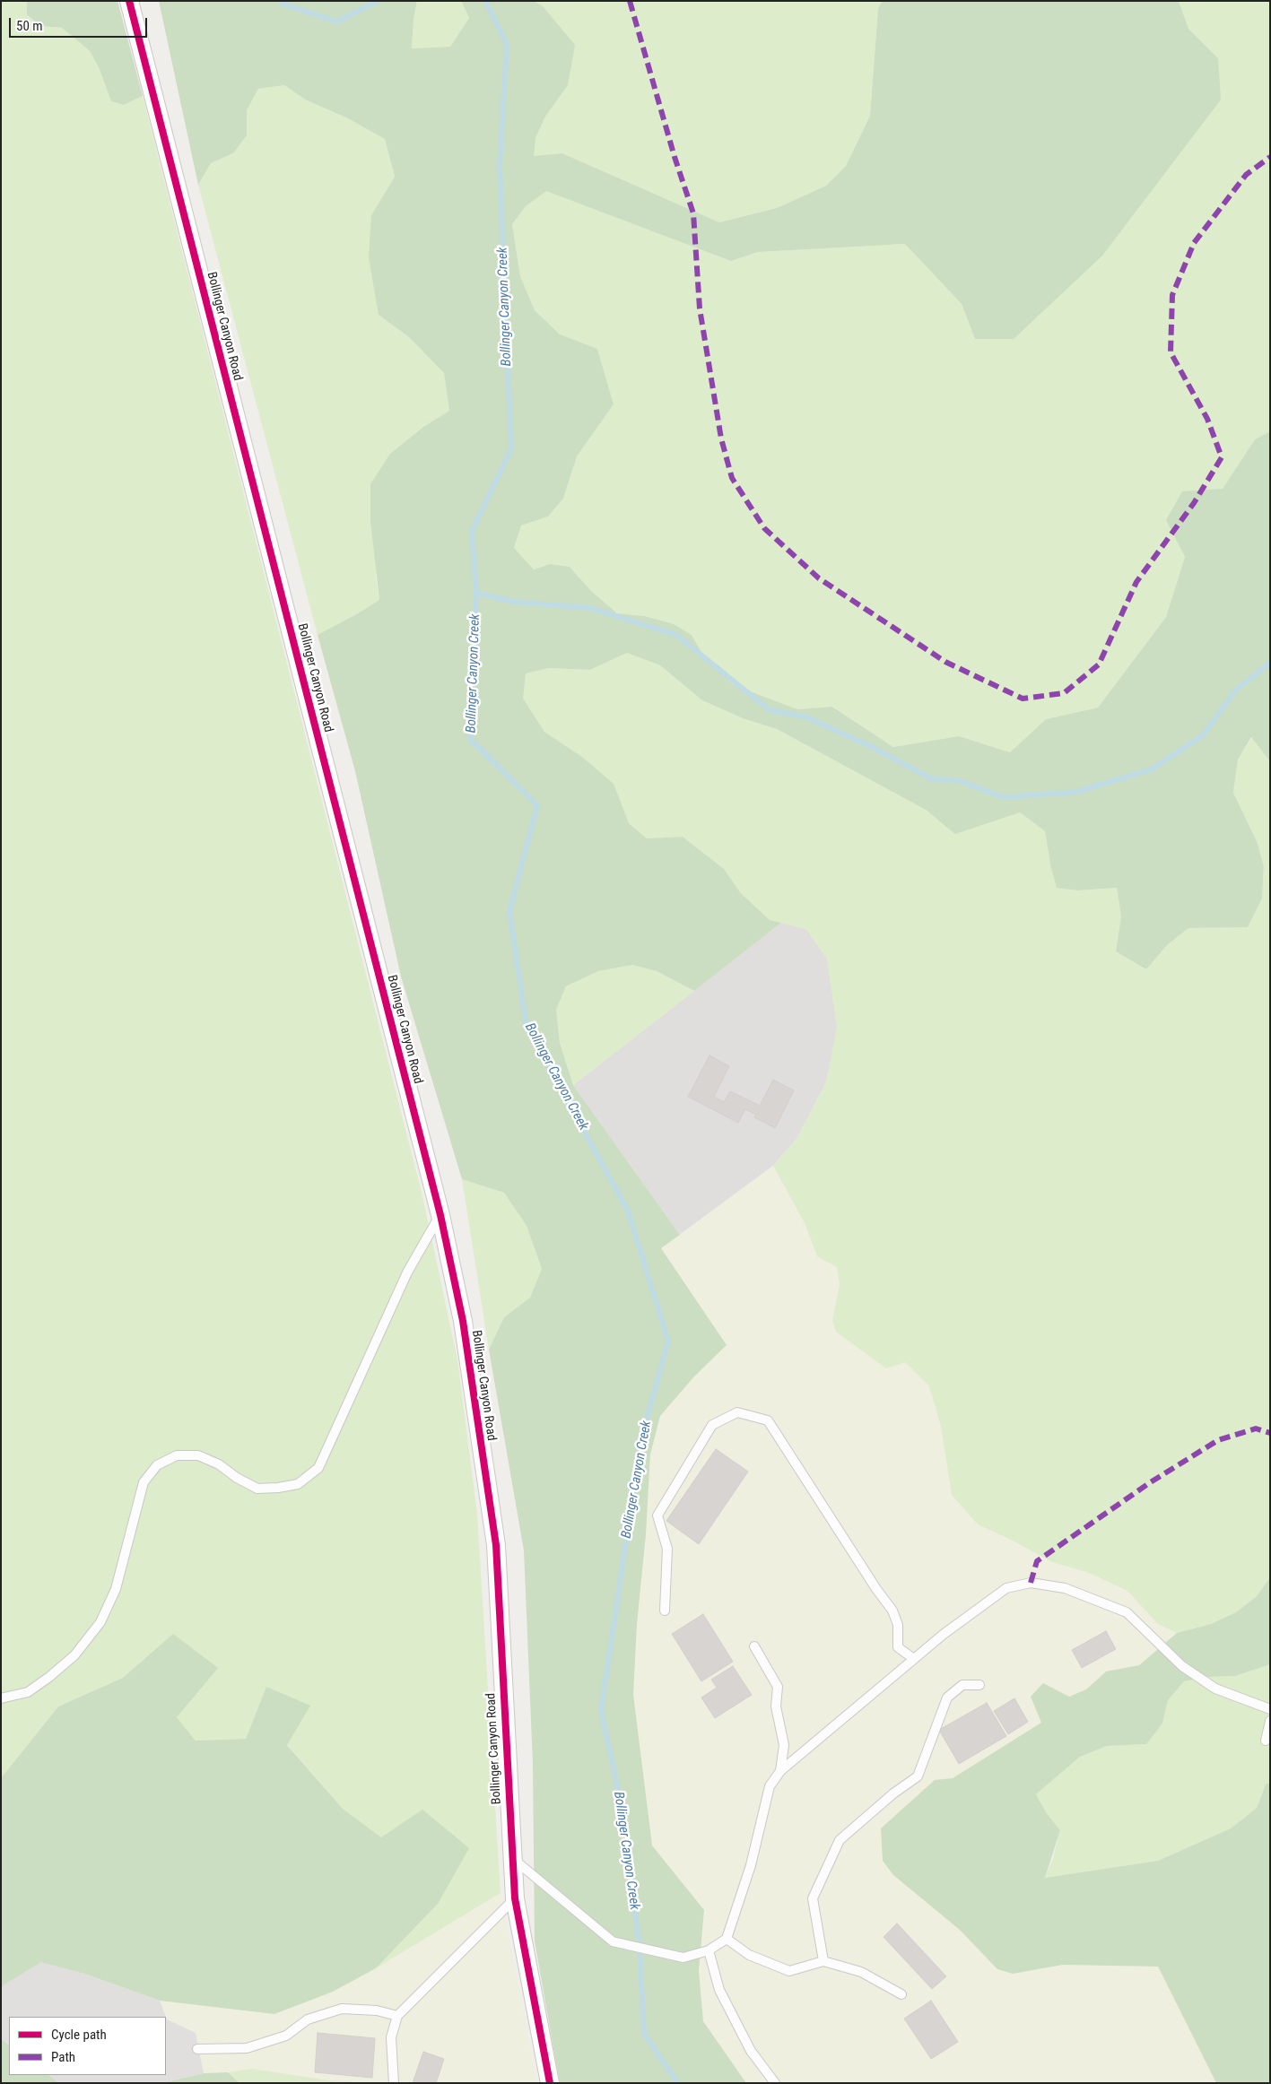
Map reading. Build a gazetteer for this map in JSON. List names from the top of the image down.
{
  "streets": {
    "street": ["Bollinger Canyon Road"]
  },
  "water": ["Bollinger Canyon Creek"],
  "legend": ["Cycle path", "Path"],
  "scale_bar": "50 m"
}
